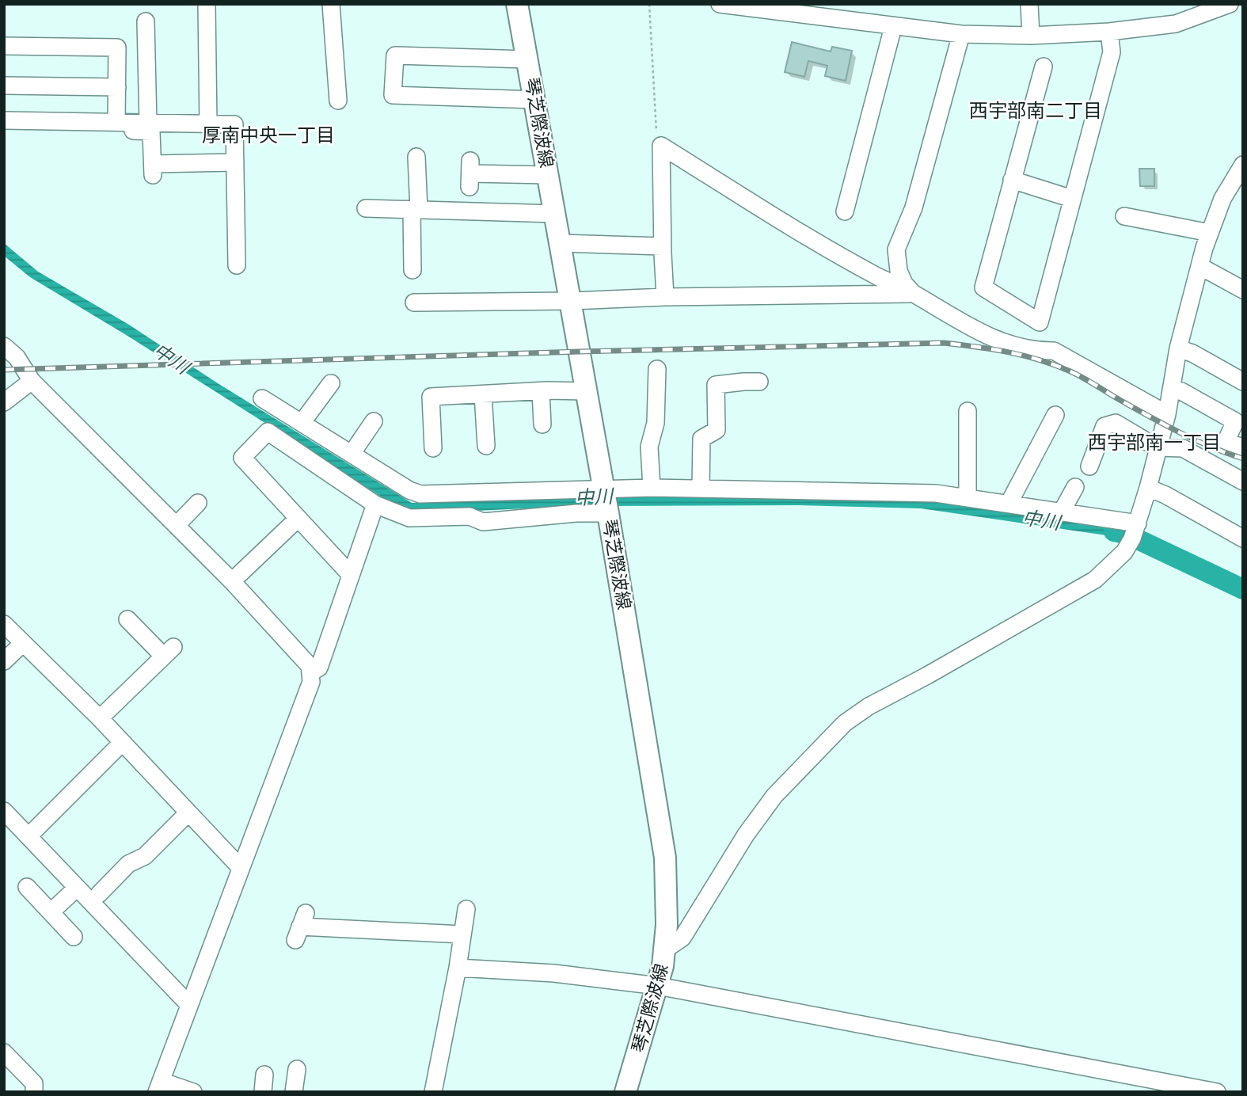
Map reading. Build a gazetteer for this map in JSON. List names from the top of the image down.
{
  "streets": {
    "main road": ["琴芝際波線"]
  },
  "districts": ["西宇部南二丁目", "厚南中央一丁目", "西宇部南一丁目"],
  "water": ["中川"]
}
